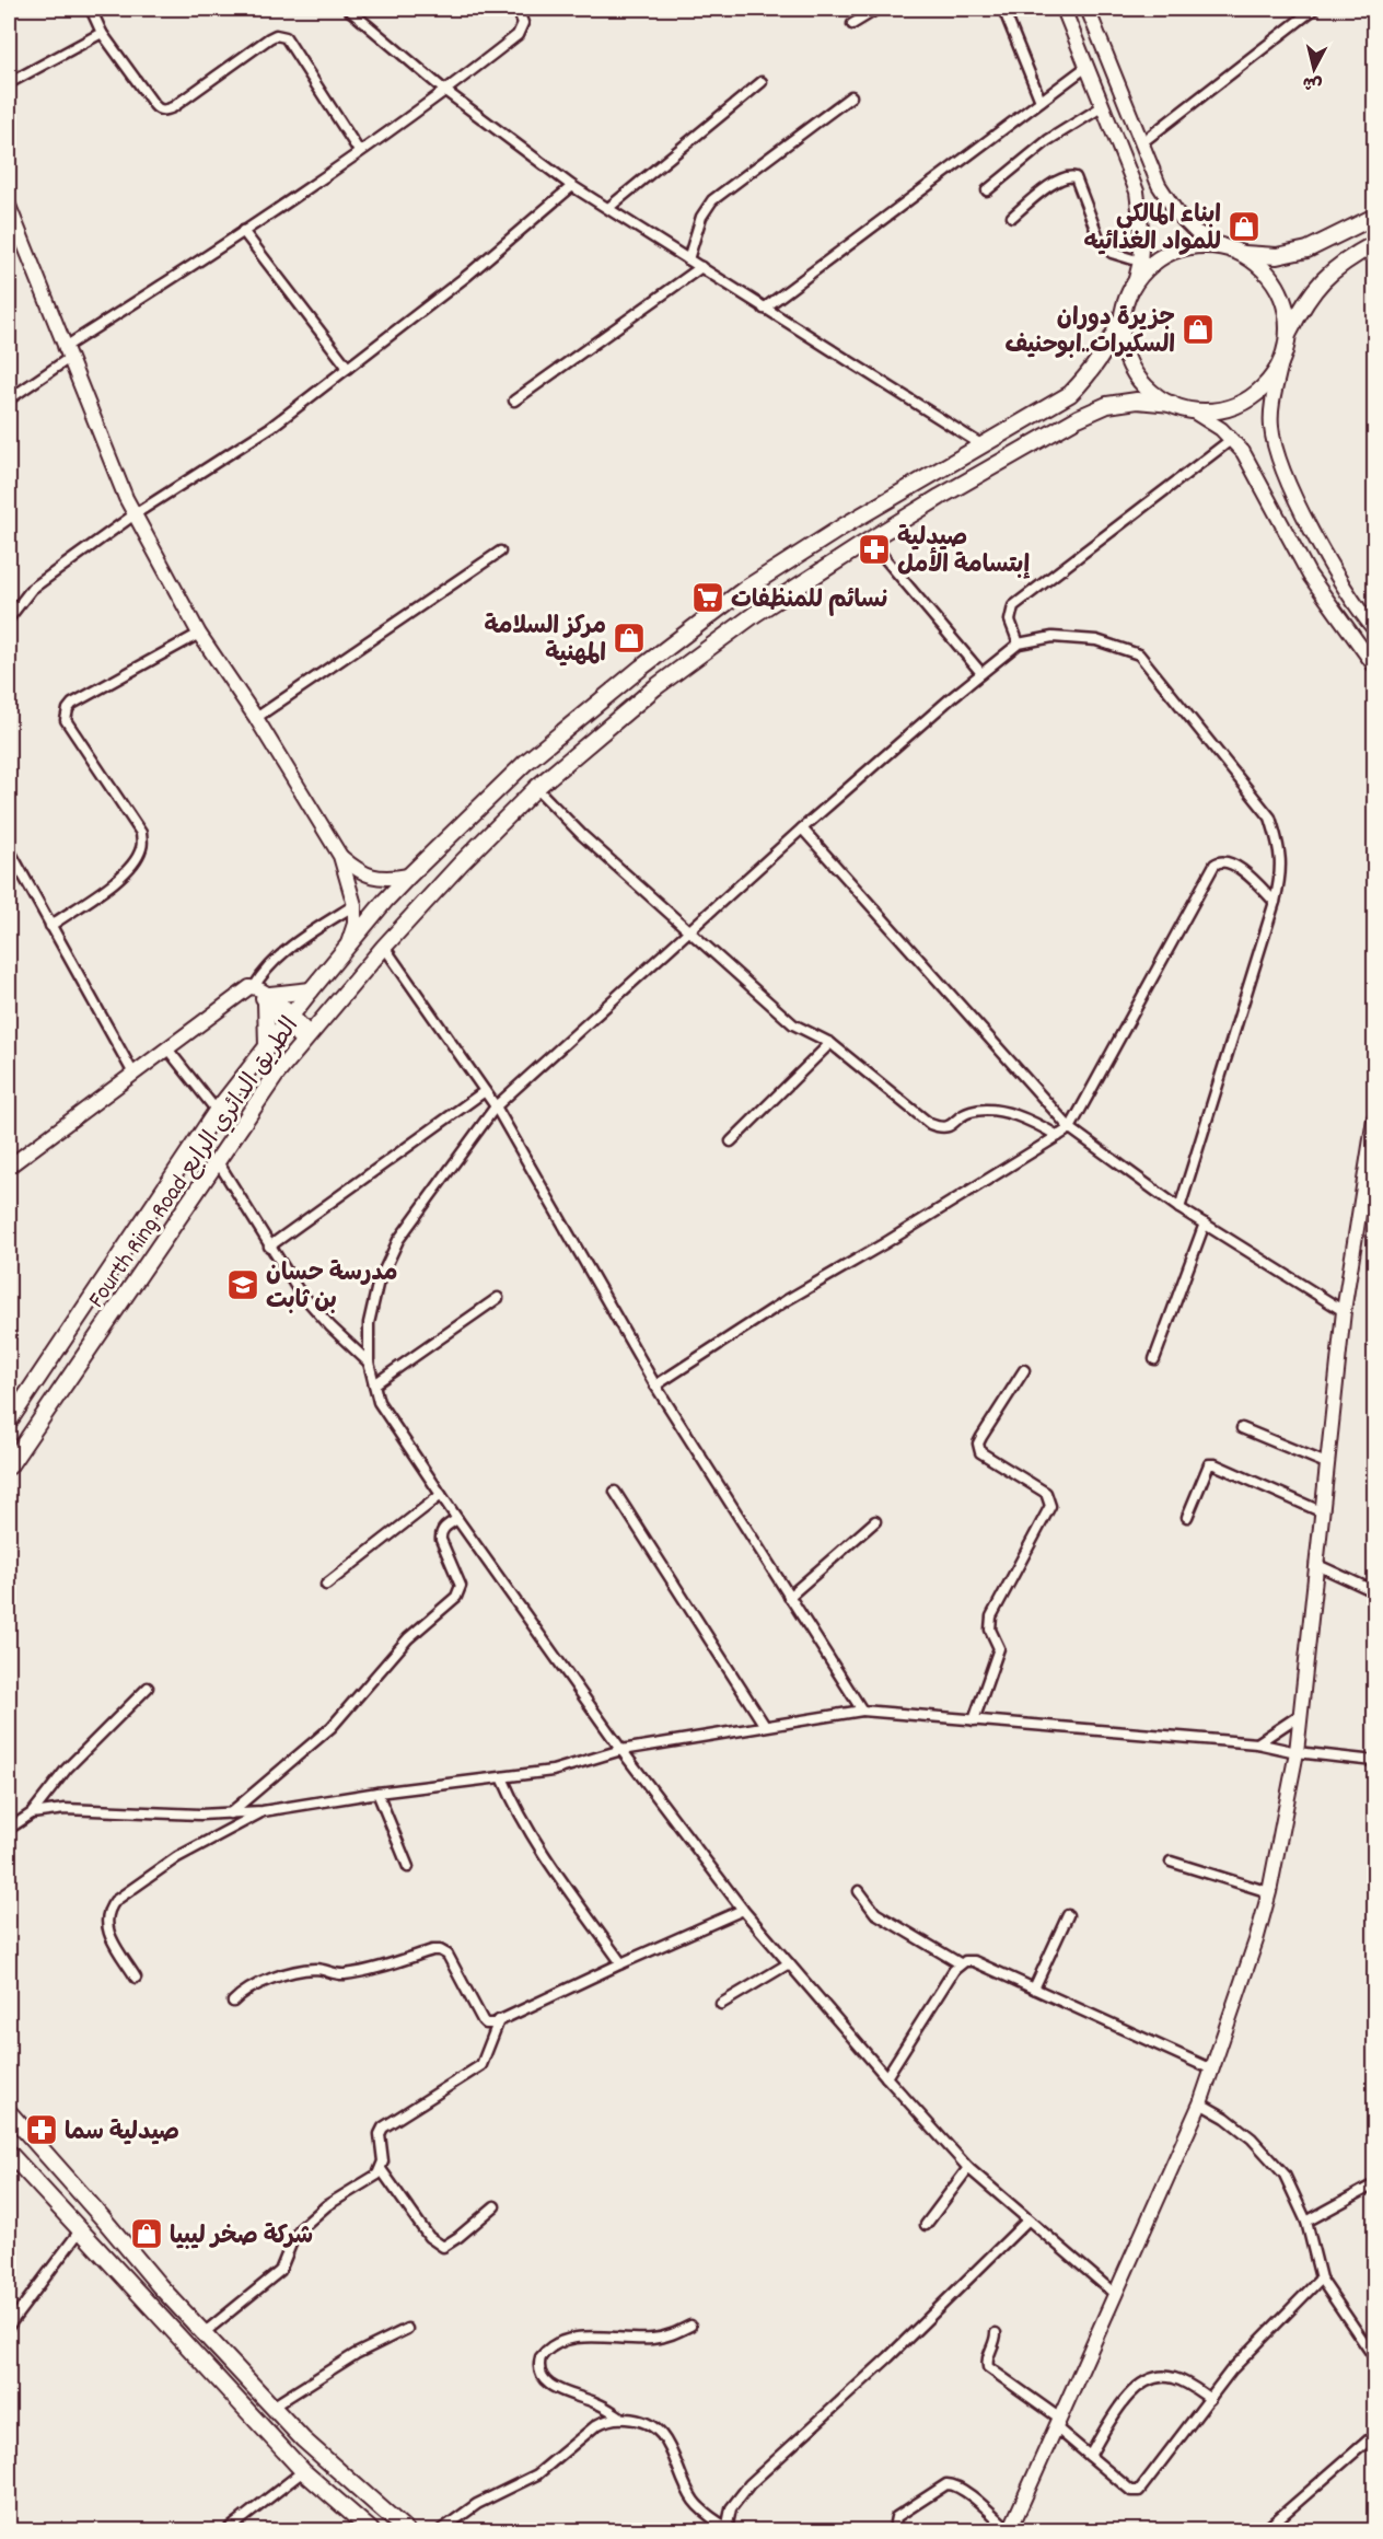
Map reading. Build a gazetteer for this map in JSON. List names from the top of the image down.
{
  "streets": {
    "main road": ["Fourth Ring Road الطريق الدائري الرابع"]
  },
  "places": {
    "shop": [
      "ابناء المالكي للمواد الغذائيه",
      "جزيرة دوران السكيرات..ابوحنيف",
      "مركز السلامة المهنية",
      "شركة صخر ليبيا"
    ],
    "pharmacy": ["صيدلية إبتسامة الأمل", "صيدلية سما"],
    "supermarket": ["نسائم للمنظفات"],
    "school or university": ["مدرسة حسان بن ثابت"]
  },
  "north": "bottom"
}
